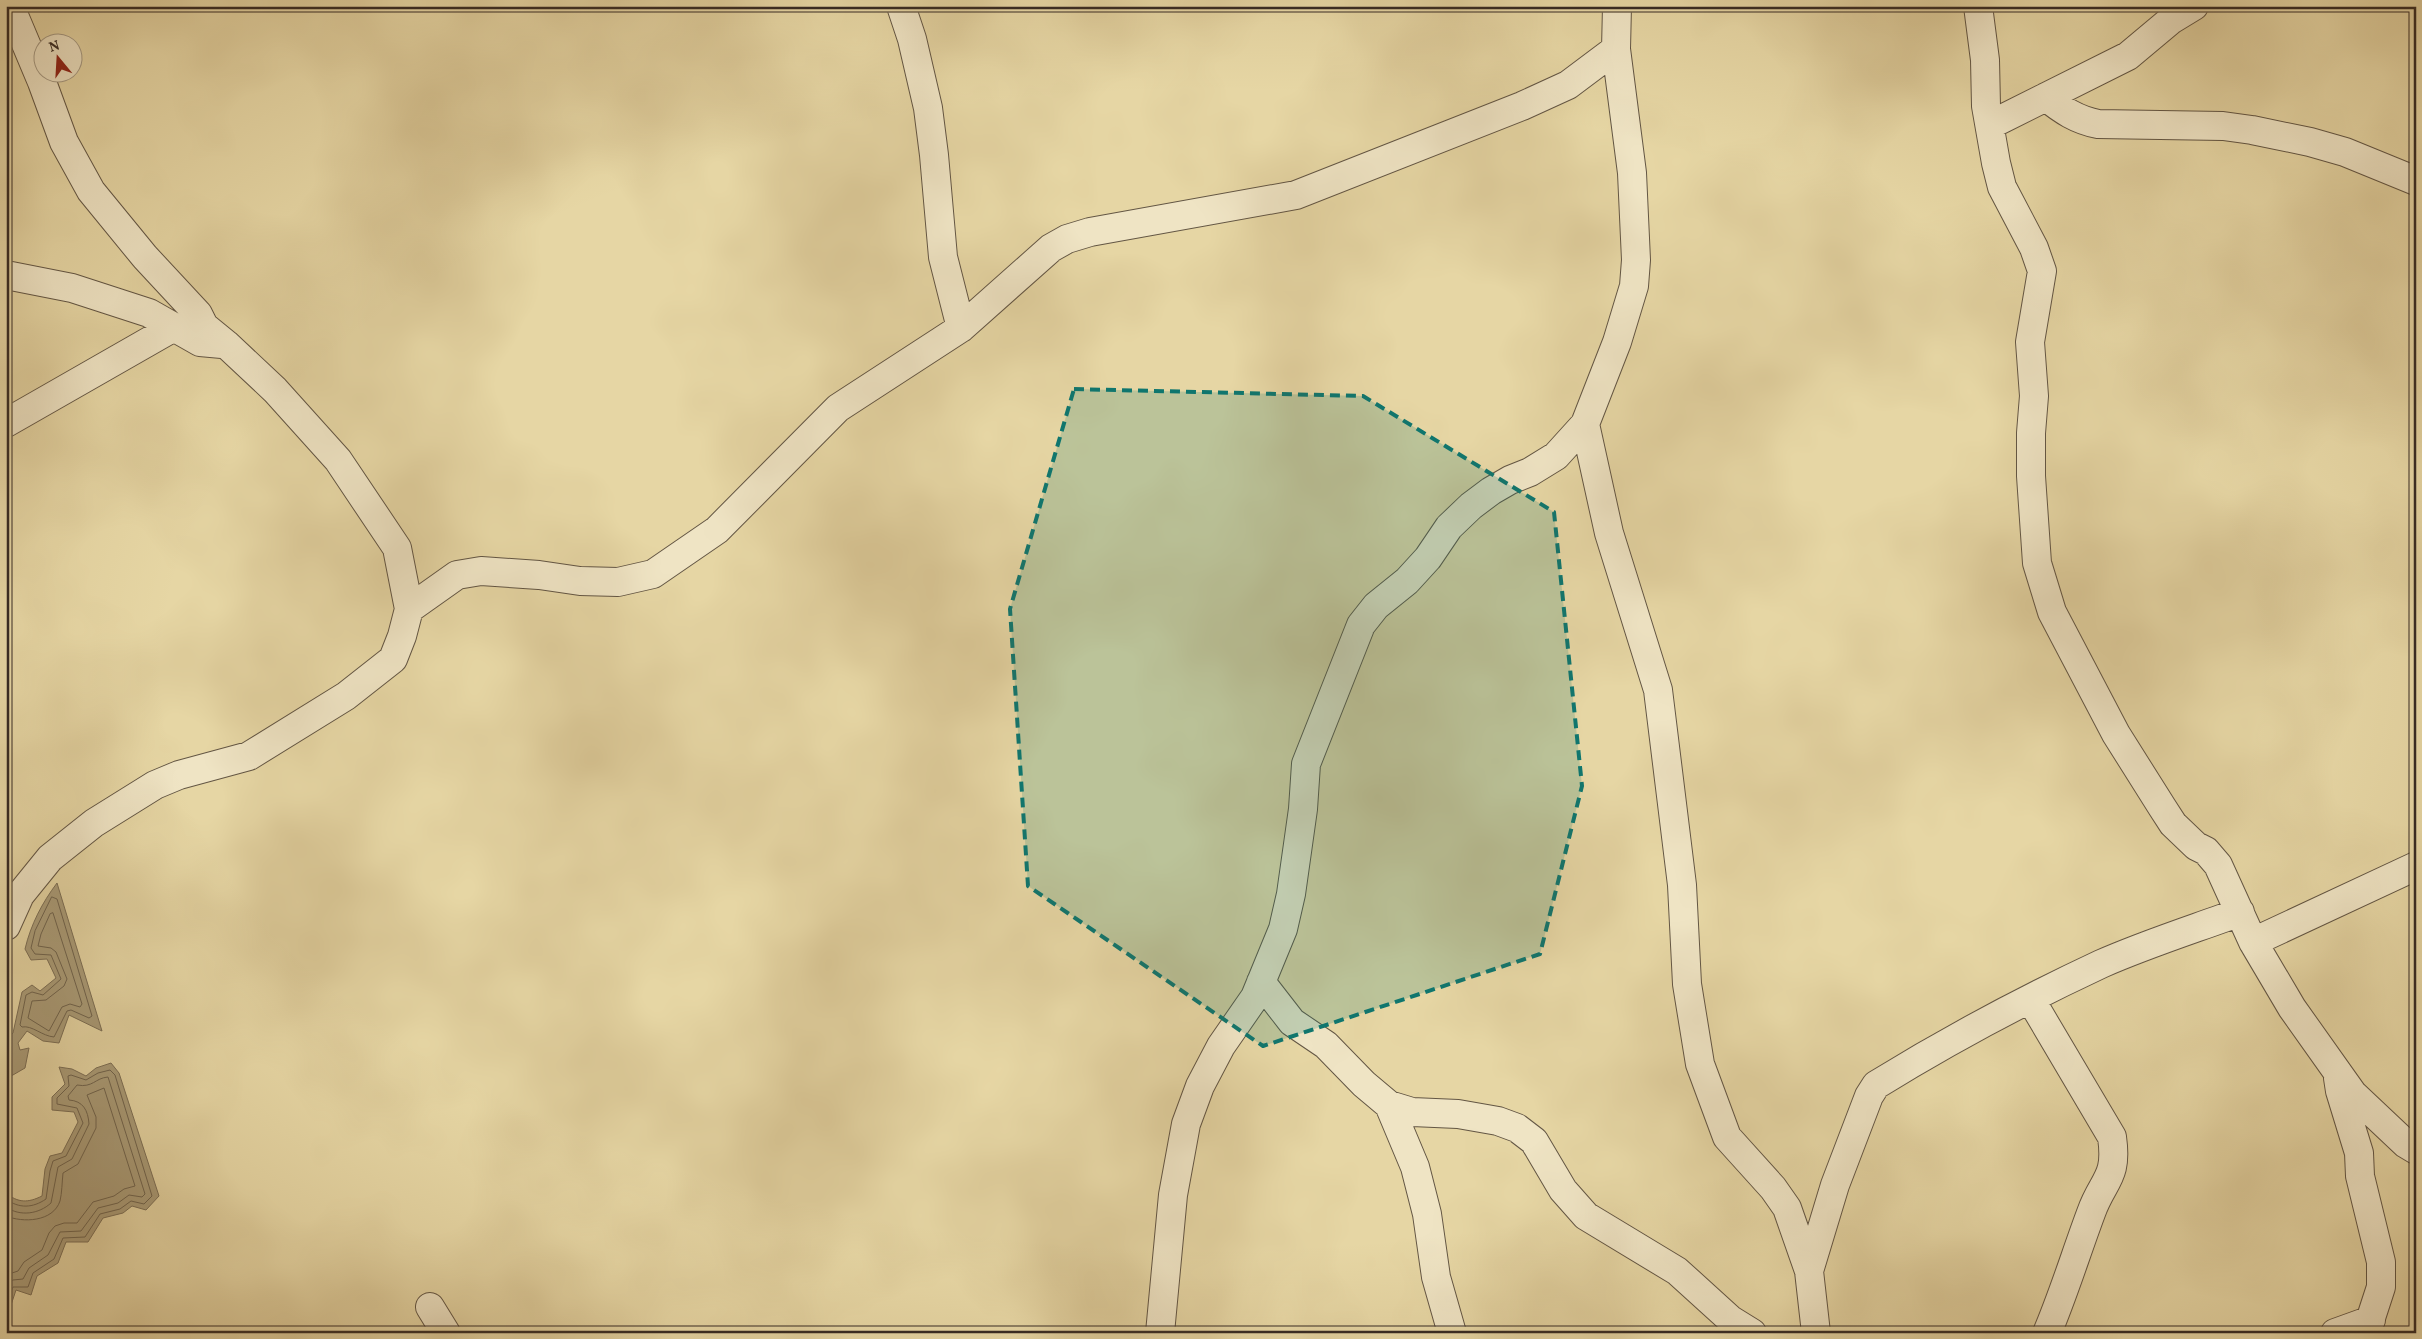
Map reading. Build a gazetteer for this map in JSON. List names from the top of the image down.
{
  "north": "top"
}
